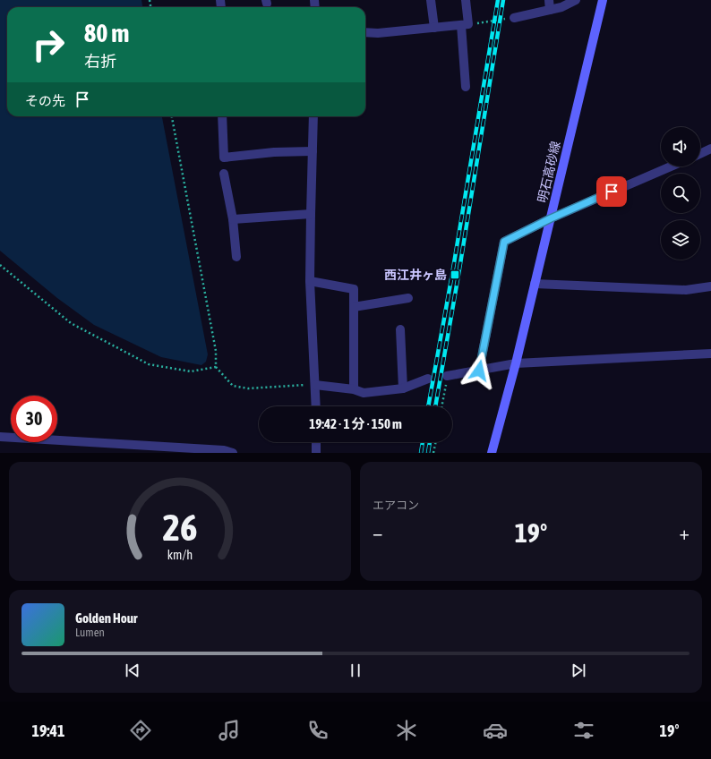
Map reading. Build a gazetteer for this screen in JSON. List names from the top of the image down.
{
  "streets": {
    "main road": ["明石高砂線"]
  },
  "places": {
    "transit": ["西江井ヶ島"]
  },
  "page": {
    "turn": ["80 m", "右折"],
    "then": "その先",
    "limit": "30",
    "trip": "19:42 · 1 分 · 150 m",
    "tile": "エアコン",
    "heat": ["−", "19°", "+"],
    "song": ["Golden Hour", "Lumen"],
    "tabs": ["19:41", "19°"],
    "gauge": ["26", "km/h"]
  }
}
